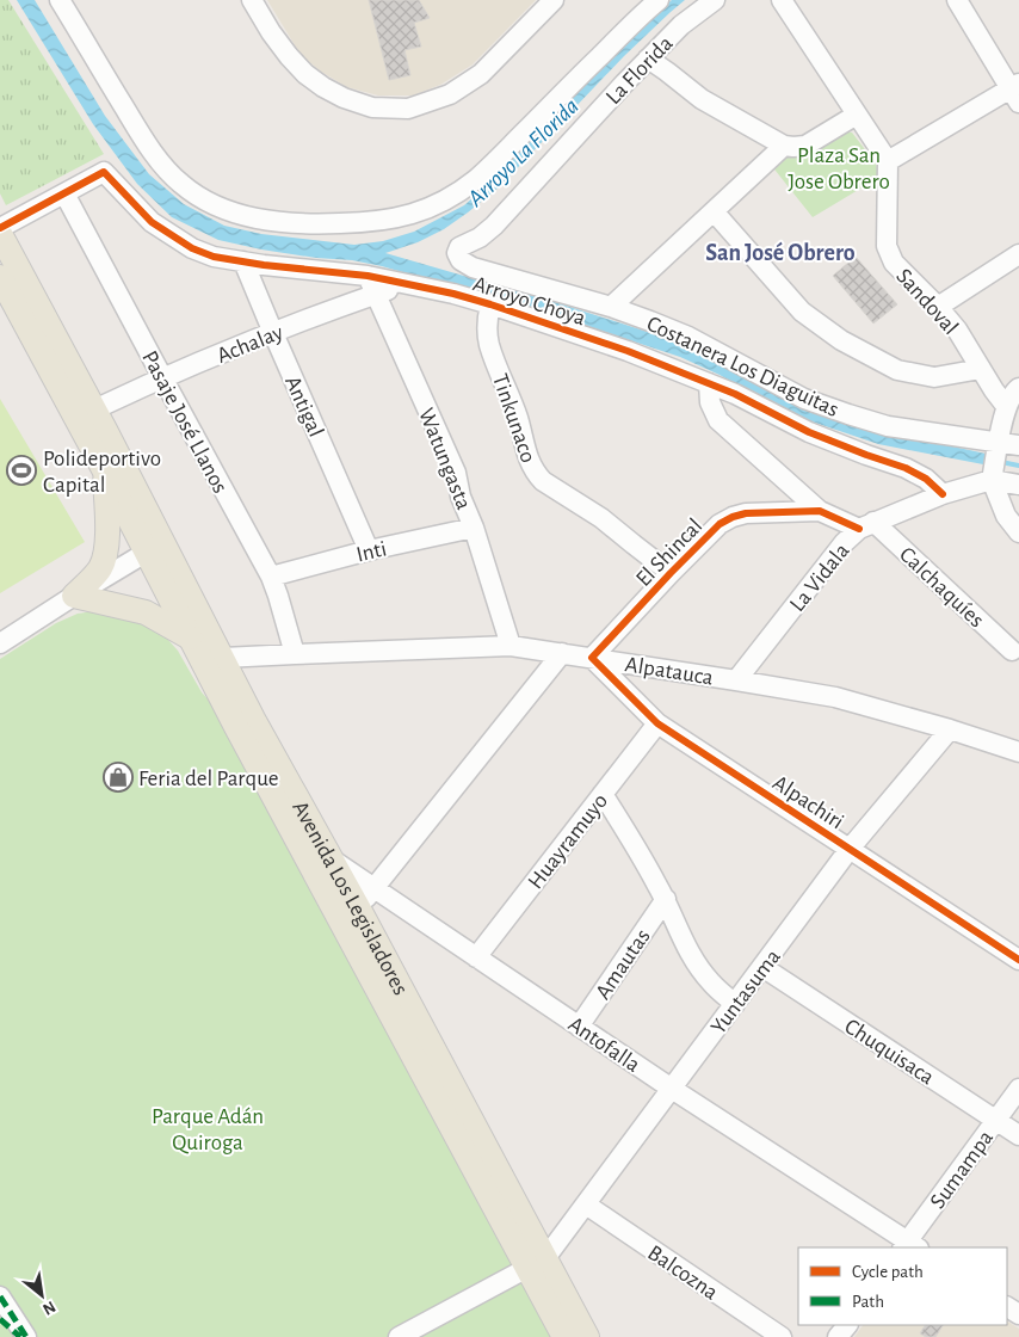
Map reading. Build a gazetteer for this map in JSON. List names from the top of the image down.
{
  "streets": {
    "main road": ["Avenida Los Legisladores"],
    "street": [
      "La Florida",
      "Arroyo Choya",
      "Sandoval",
      "Achalay",
      "Costanera Los Diaguitas",
      "Antigal",
      "Tinkunaco",
      "Pasaje José Llanos",
      "Watungasta",
      "Inti",
      "El Shincal",
      "La Vidala",
      "Calchaquíes",
      "Alpatauca",
      "Alpachiri",
      "Huayramuyo",
      "Amautas",
      "Yuntasuma",
      "Antofalla",
      "Chuquisaca",
      "Sumampa",
      "Balcozna"
    ]
  },
  "crossings": [
    ["La Florida", "Costanera Los Diaguitas"],
    ["Arroyo Choya", "Achalay"],
    ["Arroyo Choya", "Antigal"],
    ["Arroyo Choya", "Tinkunaco"],
    ["Arroyo Choya", "Pasaje José Llanos"],
    ["Arroyo Choya", "Watungasta"],
    ["Arroyo Choya", "La Vidala"],
    ["Achalay", "Antigal"],
    ["Achalay", "Pasaje José Llanos"],
    ["Achalay", "Watungasta"],
    ["Achalay", "Avenida Los Legisladores"],
    ["Costanera Los Diaguitas", "La Vidala"],
    ["Antigal", "Inti"],
    ["Tinkunaco", "El Shincal"],
    ["Pasaje José Llanos", "Inti"],
    ["Pasaje José Llanos", "Alpatauca"],
    ["Watungasta", "Inti"],
    ["Watungasta", "Alpatauca"],
    ["El Shincal", "La Vidala"],
    ["El Shincal", "Calchaquíes"],
    ["El Shincal", "Alpatauca"],
    ["El Shincal", "Alpachiri"],
    ["La Vidala", "Calchaquíes"],
    ["La Vidala", "Alpatauca"],
    ["Alpatauca", "Alpachiri"],
    ["Alpatauca", "Avenida Los Legisladores"],
    ["Alpatauca", "Yuntasuma"],
    ["Alpachiri", "Huayramuyo"],
    ["Alpachiri", "Yuntasuma"],
    ["Huayramuyo", "Antofalla"],
    ["Avenida Los Legisladores", "Yuntasuma"],
    ["Avenida Los Legisladores", "Antofalla"],
    ["Amautas", "Antofalla"],
    ["Yuntasuma", "Antofalla"],
    ["Yuntasuma", "Chuquisaca"],
    ["Yuntasuma", "Balcozna"],
    ["Antofalla", "Sumampa"],
    ["Chuquisaca", "Sumampa"]
  ],
  "districts": ["San José Obrero"],
  "water": ["Arroyo La Florida"],
  "parks": ["Plaza San Jose Obrero", "Parque Adán Quiroga"],
  "places": {
    "sports": ["Polideportivo Capital"],
    "shop": ["Feria del Parque"]
  },
  "legend": ["Cycle path", "Path"],
  "north": "bottom right"
}
